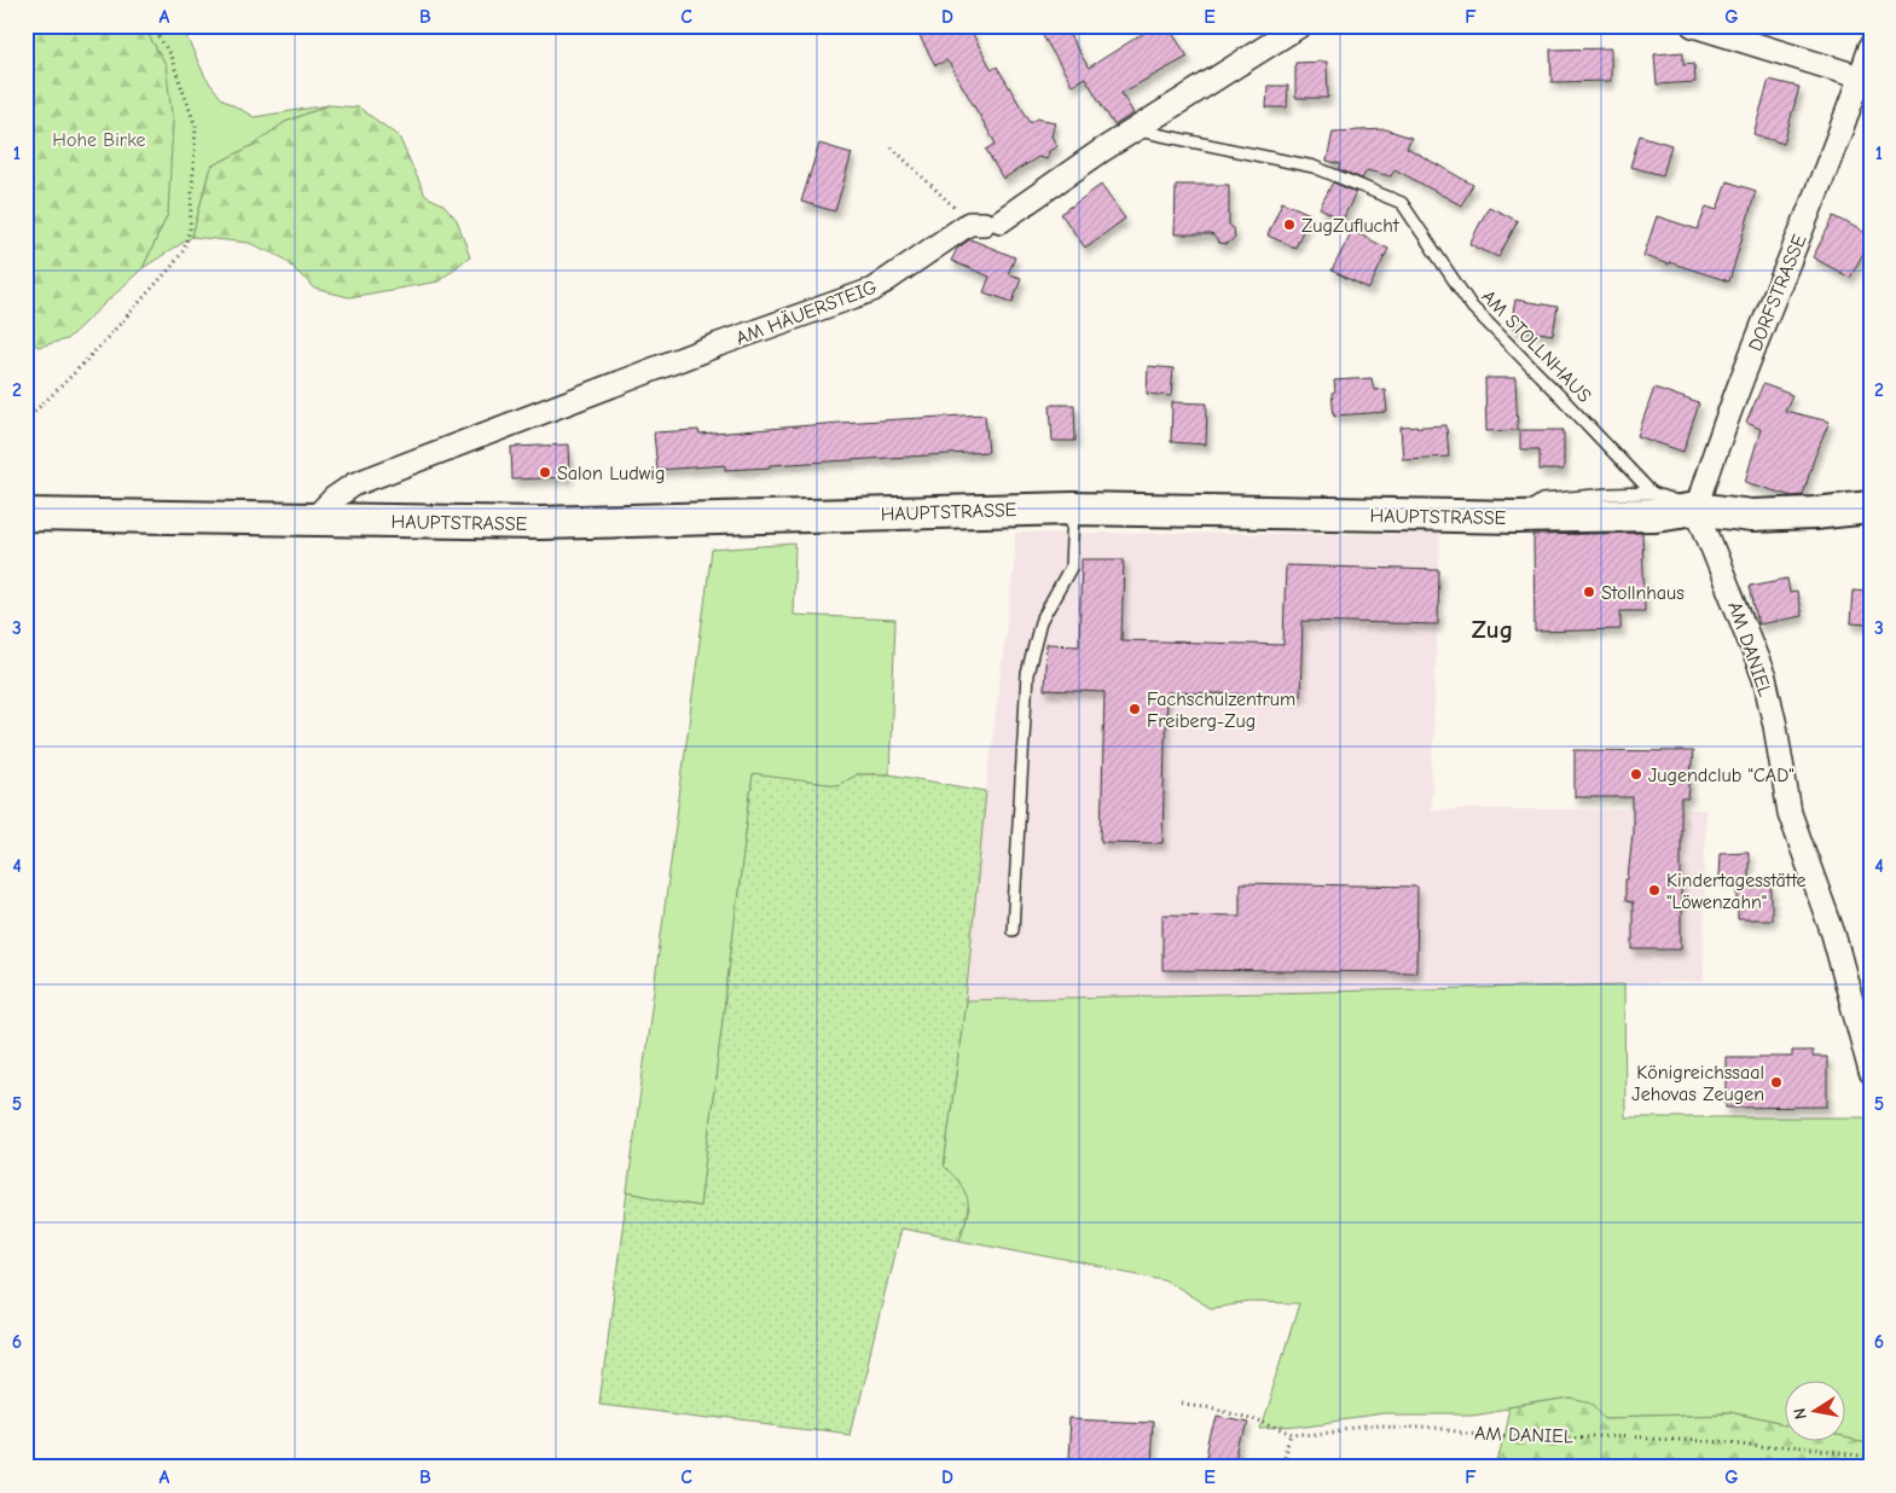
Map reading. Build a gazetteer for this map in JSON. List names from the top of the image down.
{
  "streets": {
    "street": [
      "DORFSTRASSE",
      "AM HÄUERSTEIG",
      "HAUPTSTRASSE",
      "AM DANIEL"
    ],
    "lane": ["AM STOLLNHAUS"]
  },
  "crossings": [
    ["DORFSTRASSE", "HAUPTSTRASSE"],
    ["DORFSTRASSE", "AM DANIEL"],
    ["AM HÄUERSTEIG", "AM STOLLNHAUS"],
    ["AM HÄUERSTEIG", "HAUPTSTRASSE"],
    ["HAUPTSTRASSE", "AM DANIEL"]
  ],
  "districts": ["Zug"],
  "parks": ["Hohe Birke"],
  "places": [
    "ZugZuflucht",
    "Salon Ludwig",
    "Stollnhaus",
    "Fachschulzentrum Freiberg-Zug",
    "Jugendclub \"CAD\"",
    "Kindertagesstätte \"Löwenzahn\"",
    "Königreichssaal Jehovas Zeugen"
  ],
  "north": "left",
  "grid": {
    "columns": [
      "A",
      "B",
      "C",
      "D",
      "E",
      "F",
      "G"
    ],
    "rows": [
      "1",
      "2",
      "3",
      "4",
      "5",
      "6"
    ]
  }
}
